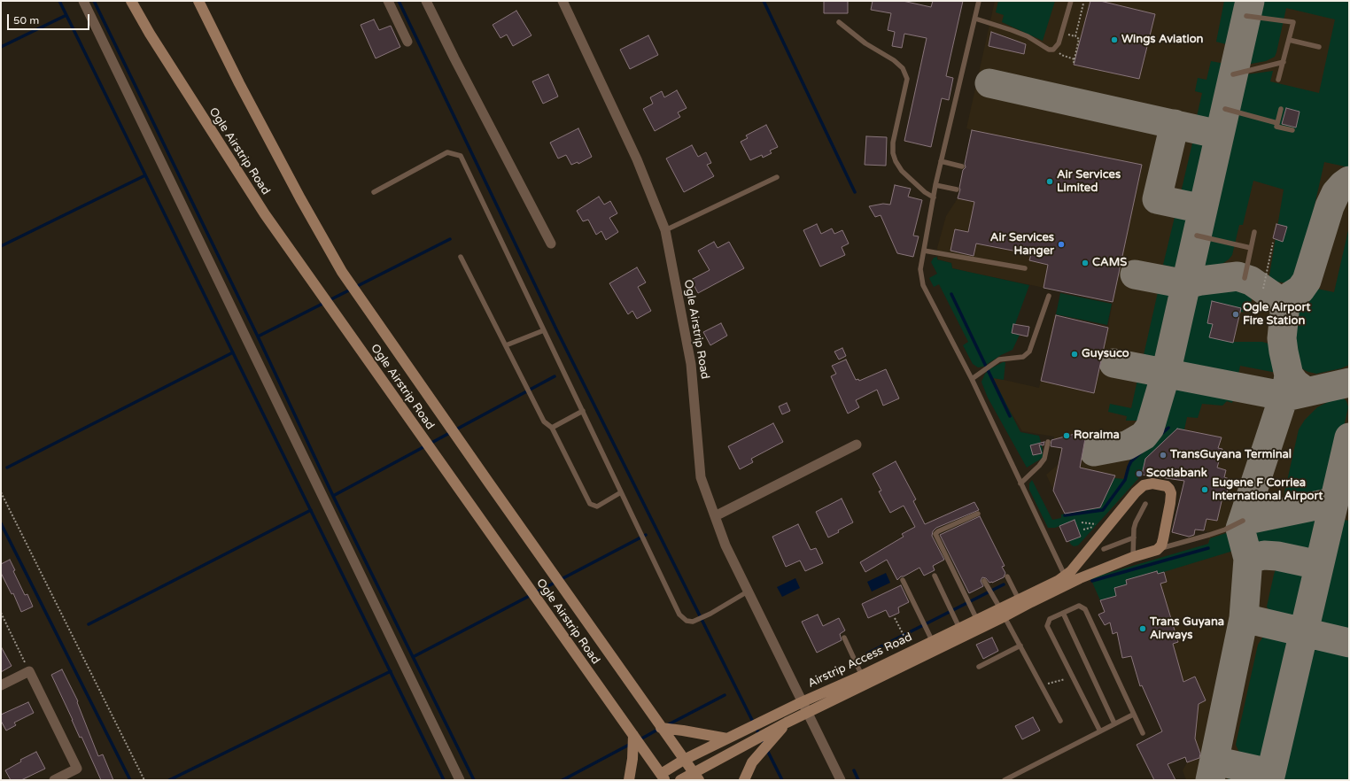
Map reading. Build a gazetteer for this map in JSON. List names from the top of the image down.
{
  "streets": {
    "street": ["Ogle Airstrip Road", "Airstrip Access Road"]
  },
  "crossings": [
    ["Ogle Airstrip Road", "Airstrip Access Road"]
  ],
  "places": [
    "Wings Aviation",
    "Air Services Limited",
    "Air Services Hanger",
    "CAMS",
    "Ogle Airport Fire Station",
    "Guysuco",
    "Roraima",
    "TransGuyana Terminal",
    "Scotiabank",
    "Eugene F Corriea International Airport",
    "Trans Guyana Airways"
  ],
  "scale_bar": "50 m"
}
